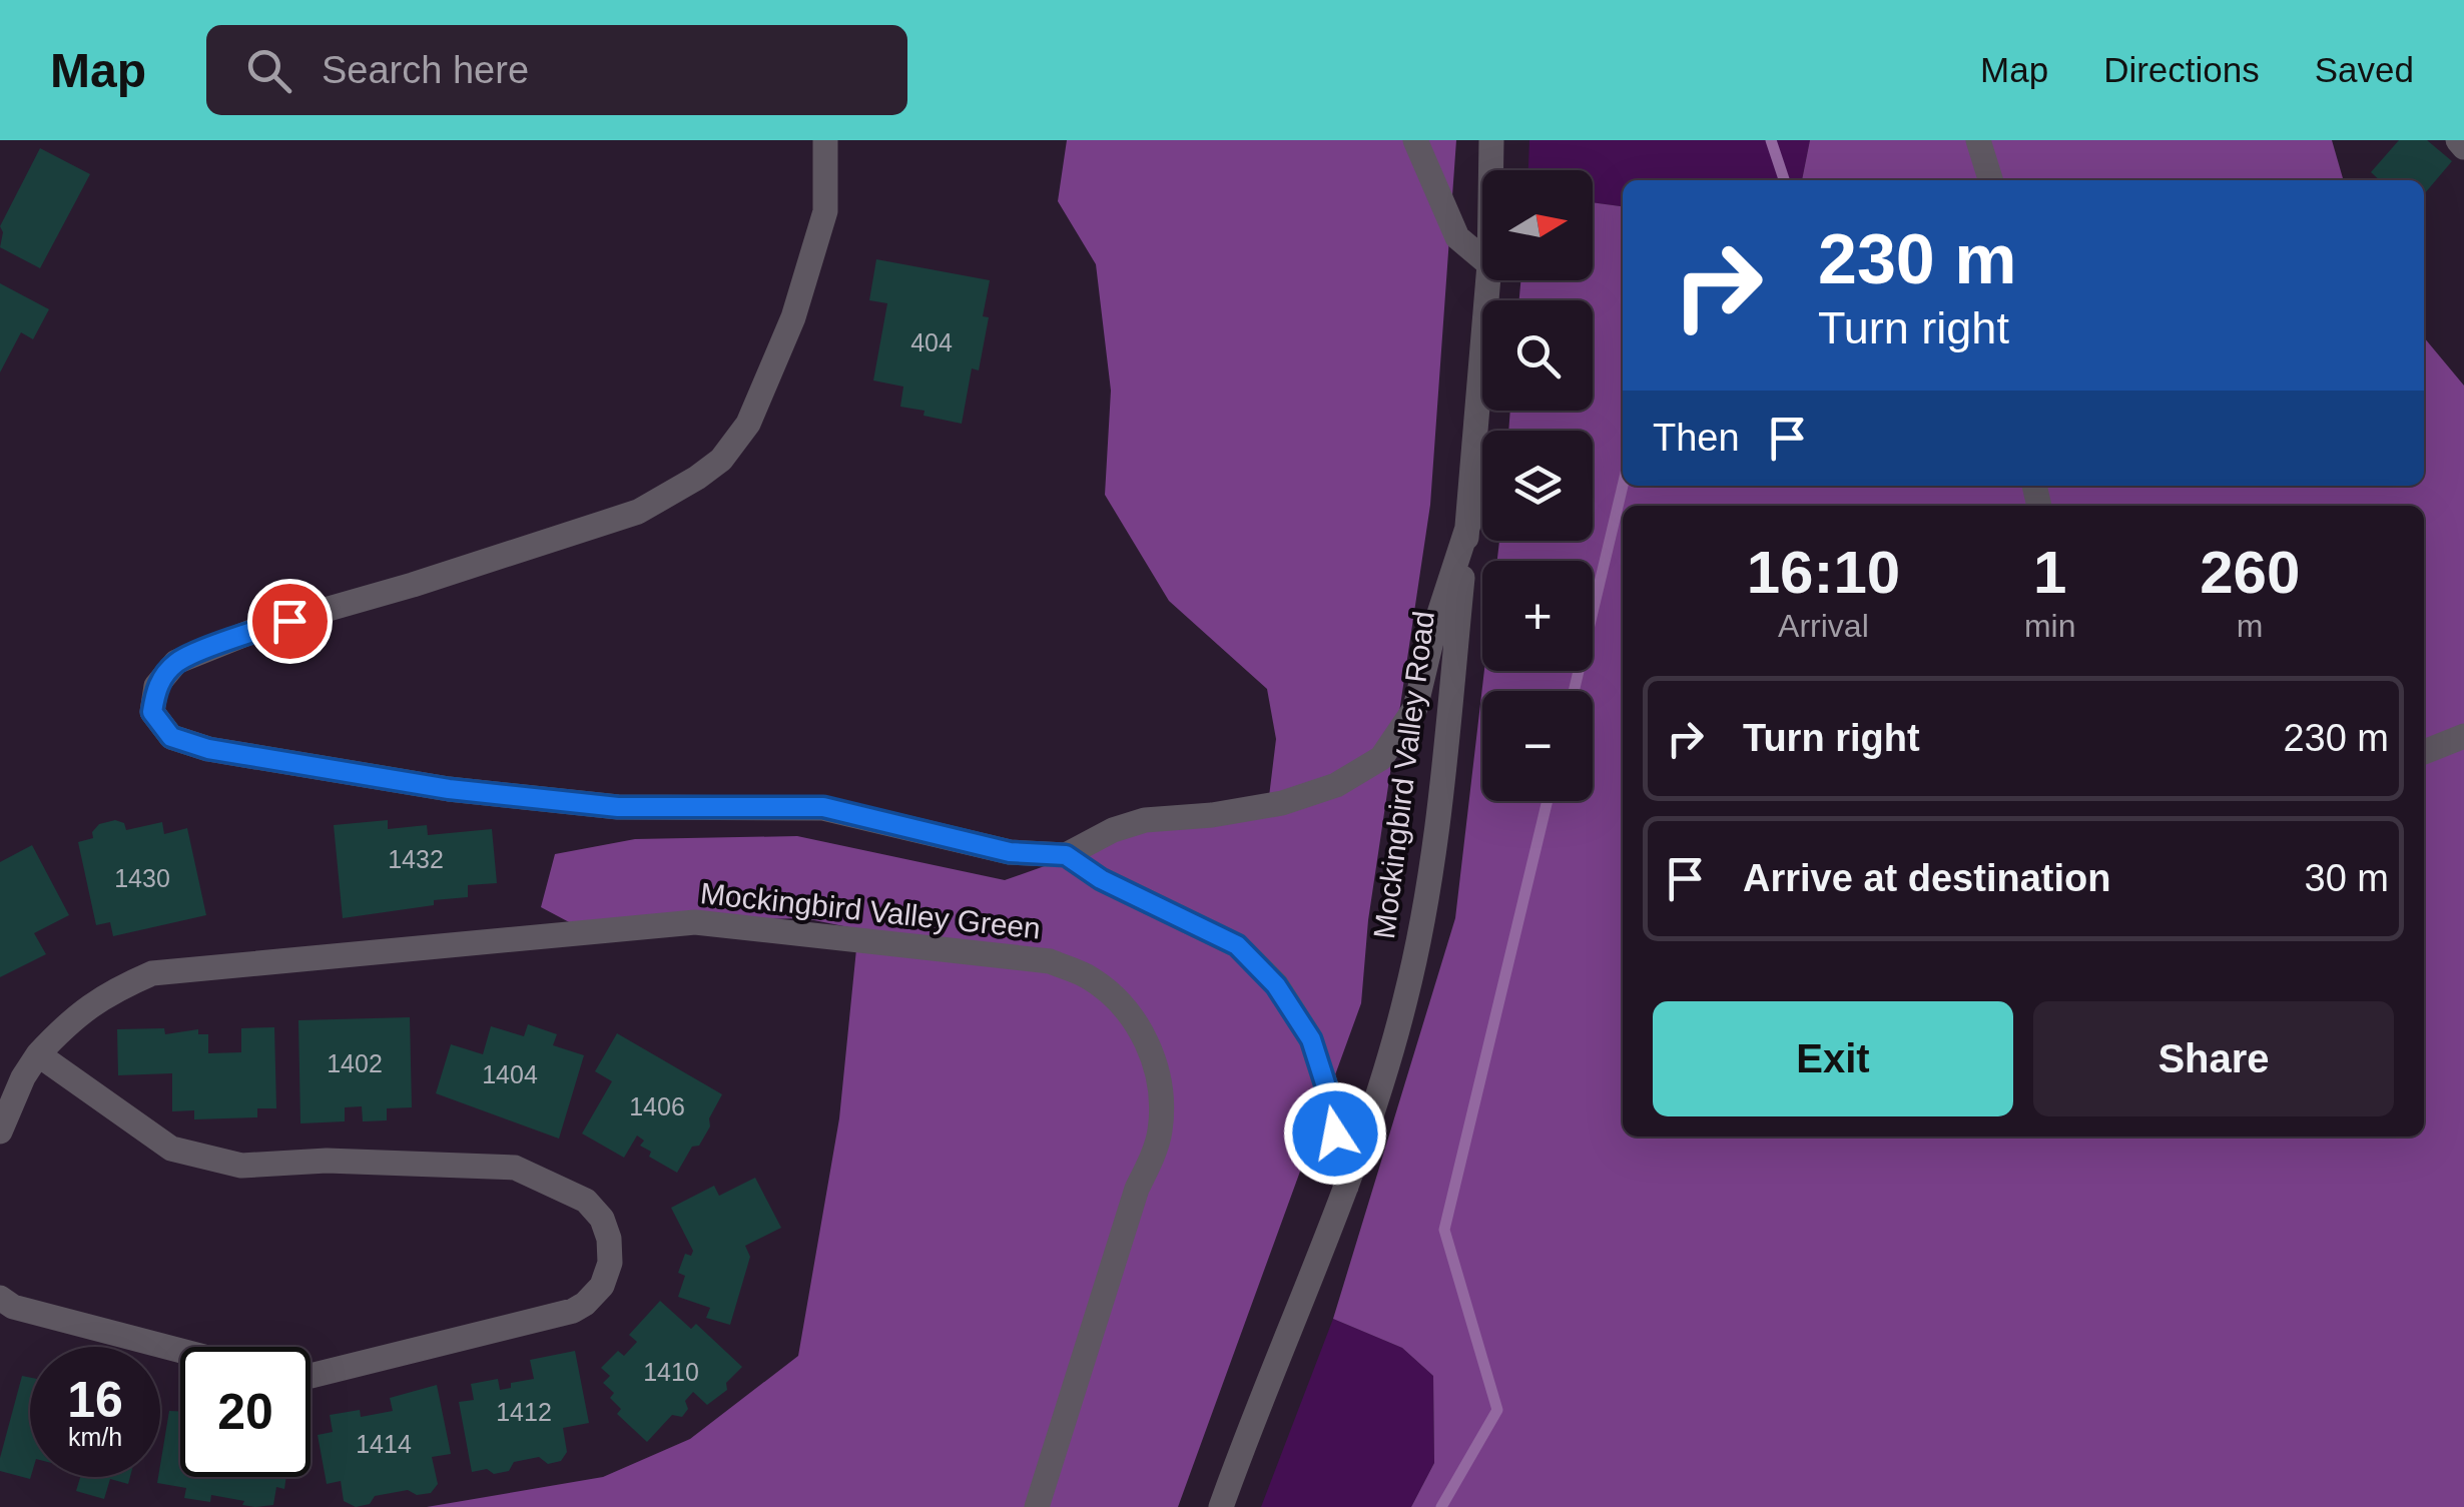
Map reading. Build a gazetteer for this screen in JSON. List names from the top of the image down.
{
  "streets": {
    "street": ["Mockingbird Valley Road", "Mockingbird Valley Green"]
  },
  "house_numbers": [
    "404",
    "1432",
    "1430",
    "1402",
    "1404",
    "1406",
    "1410",
    "1412",
    "1414"
  ],
  "north": "right",
  "page": {
    "header": "Map",
    "search": "Search here",
    "nav": ["Map", "Directions", "Saved"],
    "map_buttons": ["+", "−"],
    "turn": ["230 m", "Turn right"],
    "then": "Then",
    "eta": [
      "16:10",
      "Arrival",
      "1",
      "min",
      "260",
      "m"
    ],
    "list": [
      {
        "name": "Turn right",
        "value": "230 m"
      },
      {
        "name": "Arrive at destination",
        "value": "30 m"
      }
    ],
    "buttons": ["Exit", "Share"],
    "speed": "16 km/h",
    "limit": "20"
  }
}
